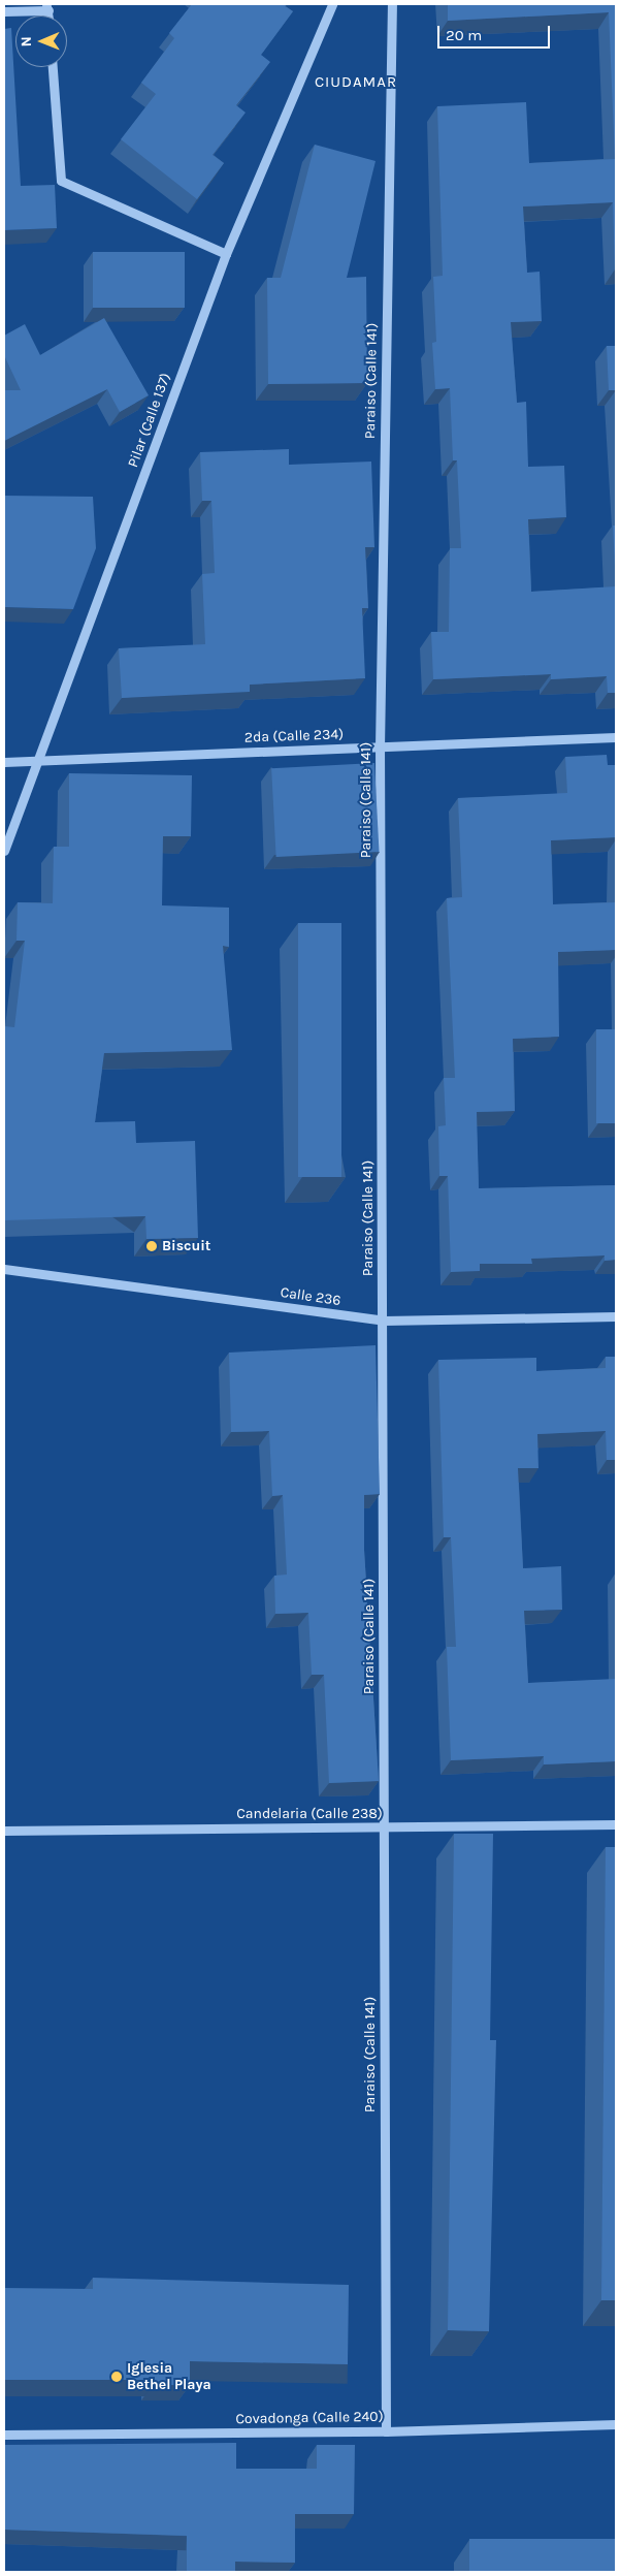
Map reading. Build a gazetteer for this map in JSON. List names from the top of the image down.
{
  "streets": {
    "street": [
      "Paraiso (Calle 141)",
      "Pilar (Calle 137)",
      "2da (Calle 234)",
      "Calle 236",
      "Candelaria (Calle 238)",
      "Covadonga (Calle 240)"
    ]
  },
  "crossings": [
    ["Paraiso (Calle 141)", "2da (Calle 234)"],
    ["Paraiso (Calle 141)", "Calle 236"],
    ["Paraiso (Calle 141)", "Candelaria (Calle 238)"],
    ["Paraiso (Calle 141)", "Covadonga (Calle 240)"],
    ["Pilar (Calle 137)", "2da (Calle 234)"]
  ],
  "districts": ["CIUDAMAR"],
  "places": ["Biscuit", "Iglesia Bethel Playa"],
  "scale_bar": "20 m",
  "north": "left"
}
